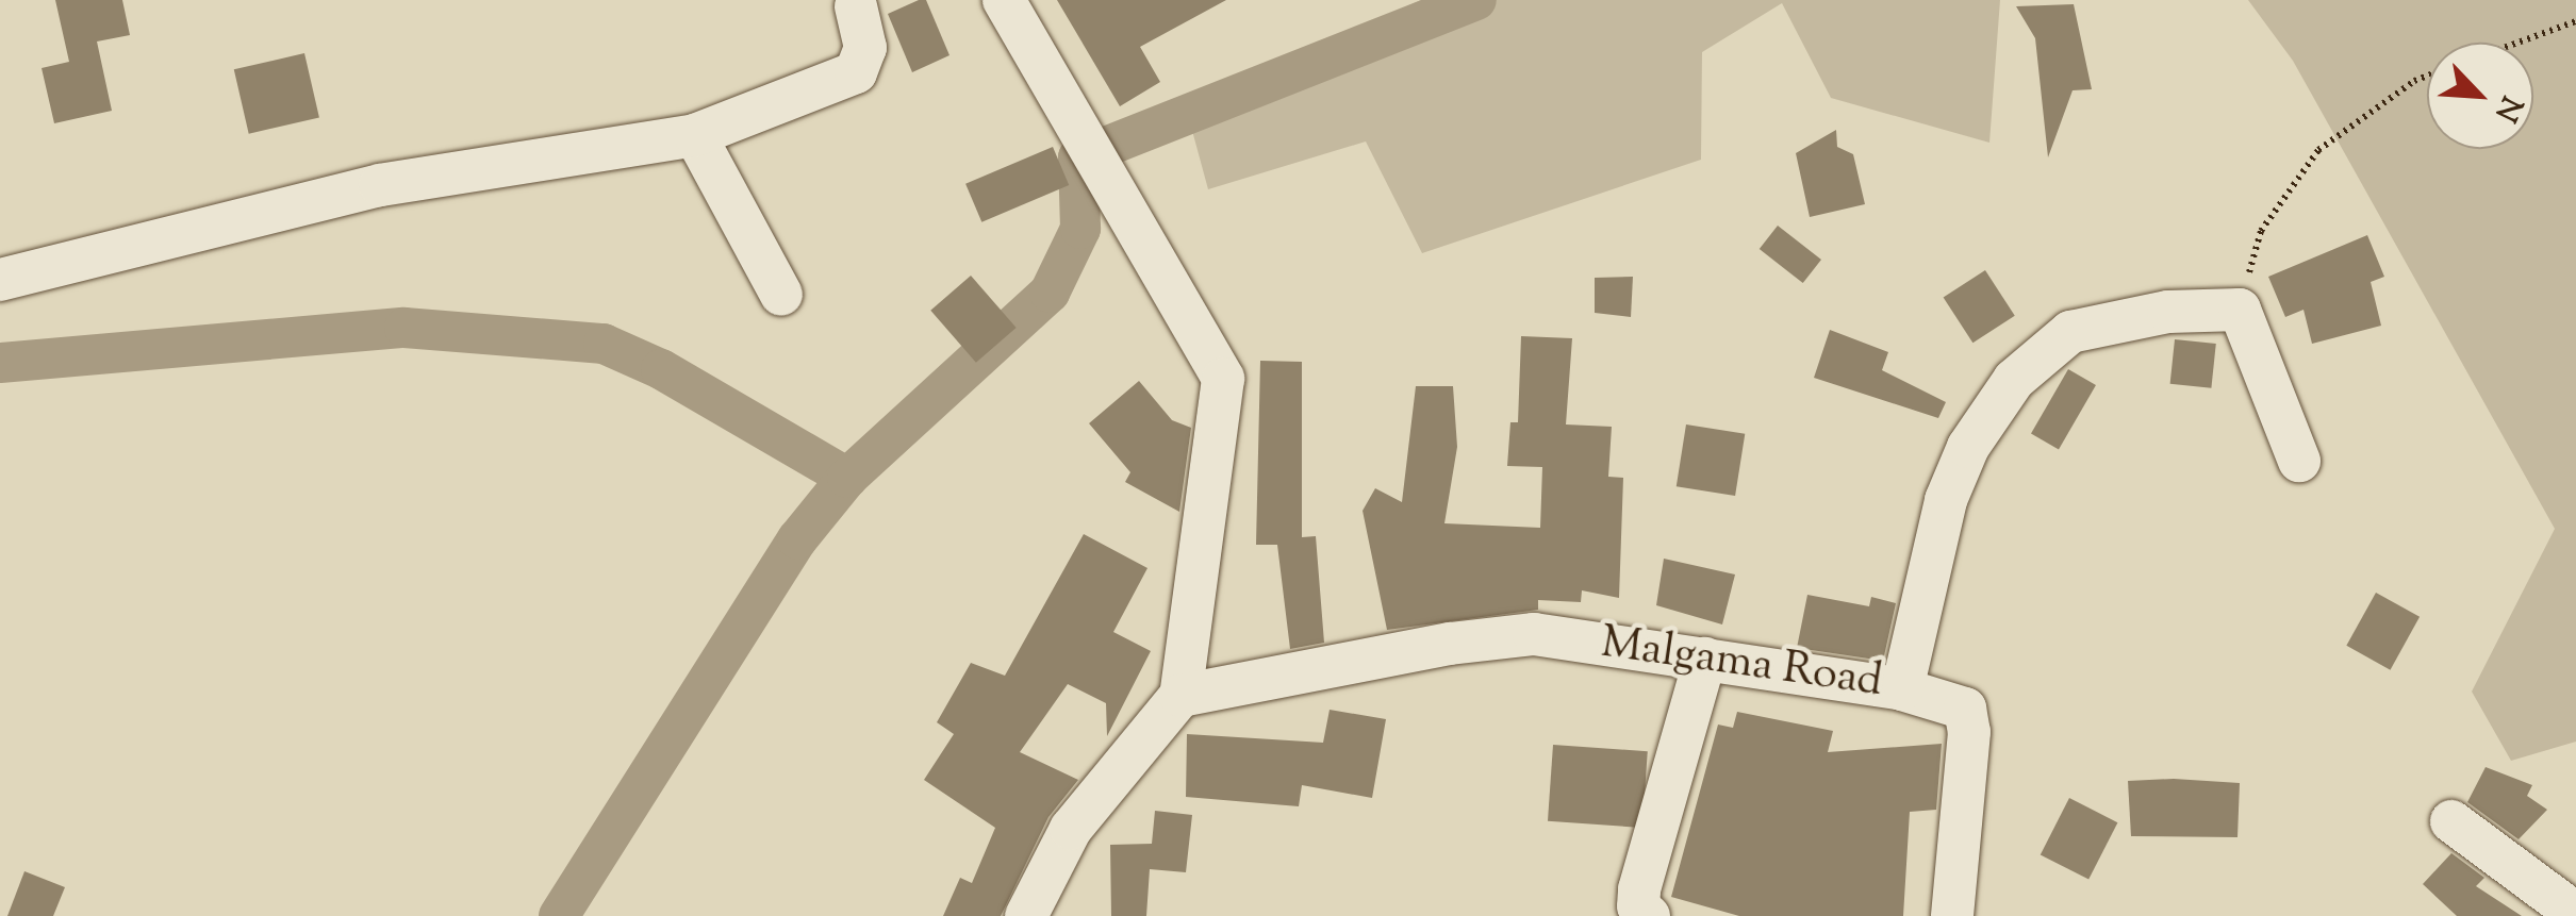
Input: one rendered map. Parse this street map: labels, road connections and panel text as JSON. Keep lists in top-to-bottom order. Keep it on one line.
{"streets":{"street":["Malgama Road"]},"north":"bottom right"}
